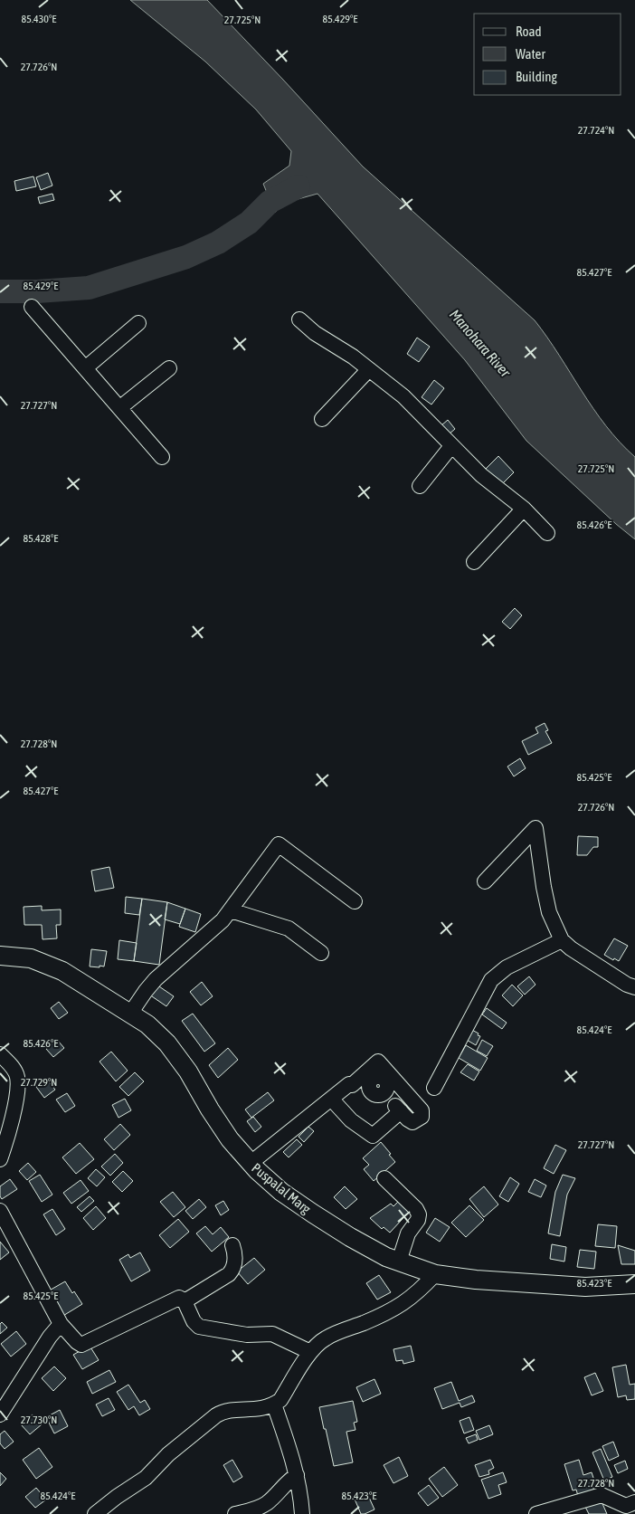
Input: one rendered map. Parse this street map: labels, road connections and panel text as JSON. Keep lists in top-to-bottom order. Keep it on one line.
{"streets":{"main road":["Puspalal Marg"]},"water":["Manohara River"],"legend":["Road","Water","Building"],"coordinates":["85.430°E","85.429°E","27.725°N","27.726°N","27.724°N","85.427°E","27.727°N","85.426°E","85.428°E","27.728°N","85.425°E","85.424°E","27.729°N","85.423°E","27.730°N"]}
